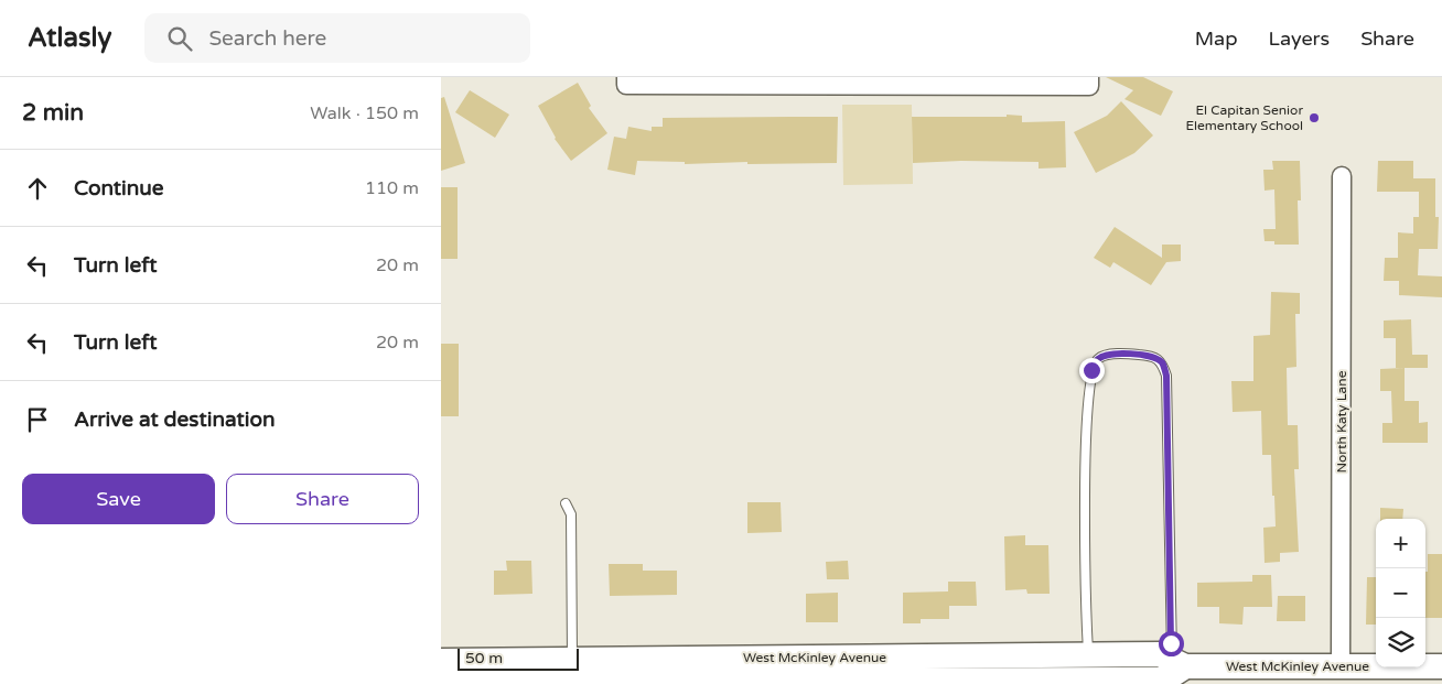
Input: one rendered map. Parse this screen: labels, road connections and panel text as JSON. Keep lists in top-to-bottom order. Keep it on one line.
{"streets":{"main road":["West McKinley Avenue"],"street":["North Katy Lane"]},"crossings":[["North Katy Lane","West McKinley Avenue"]],"places":["El Capitan Senior Elementary School"],"scale_bar":"50 m","page":{"header":"Atlasly","search":"Search here","nav":["Map","Layers","Share"],"heading":["2 min","Walk · 150 m"],"list":[["Continue","110 m"],["Turn left","20 m"],["Turn left","20 m"],"Arrive at destination"],"buttons":["Save","Share"],"map_buttons":["+","−"],"scale":"50 m"}}
